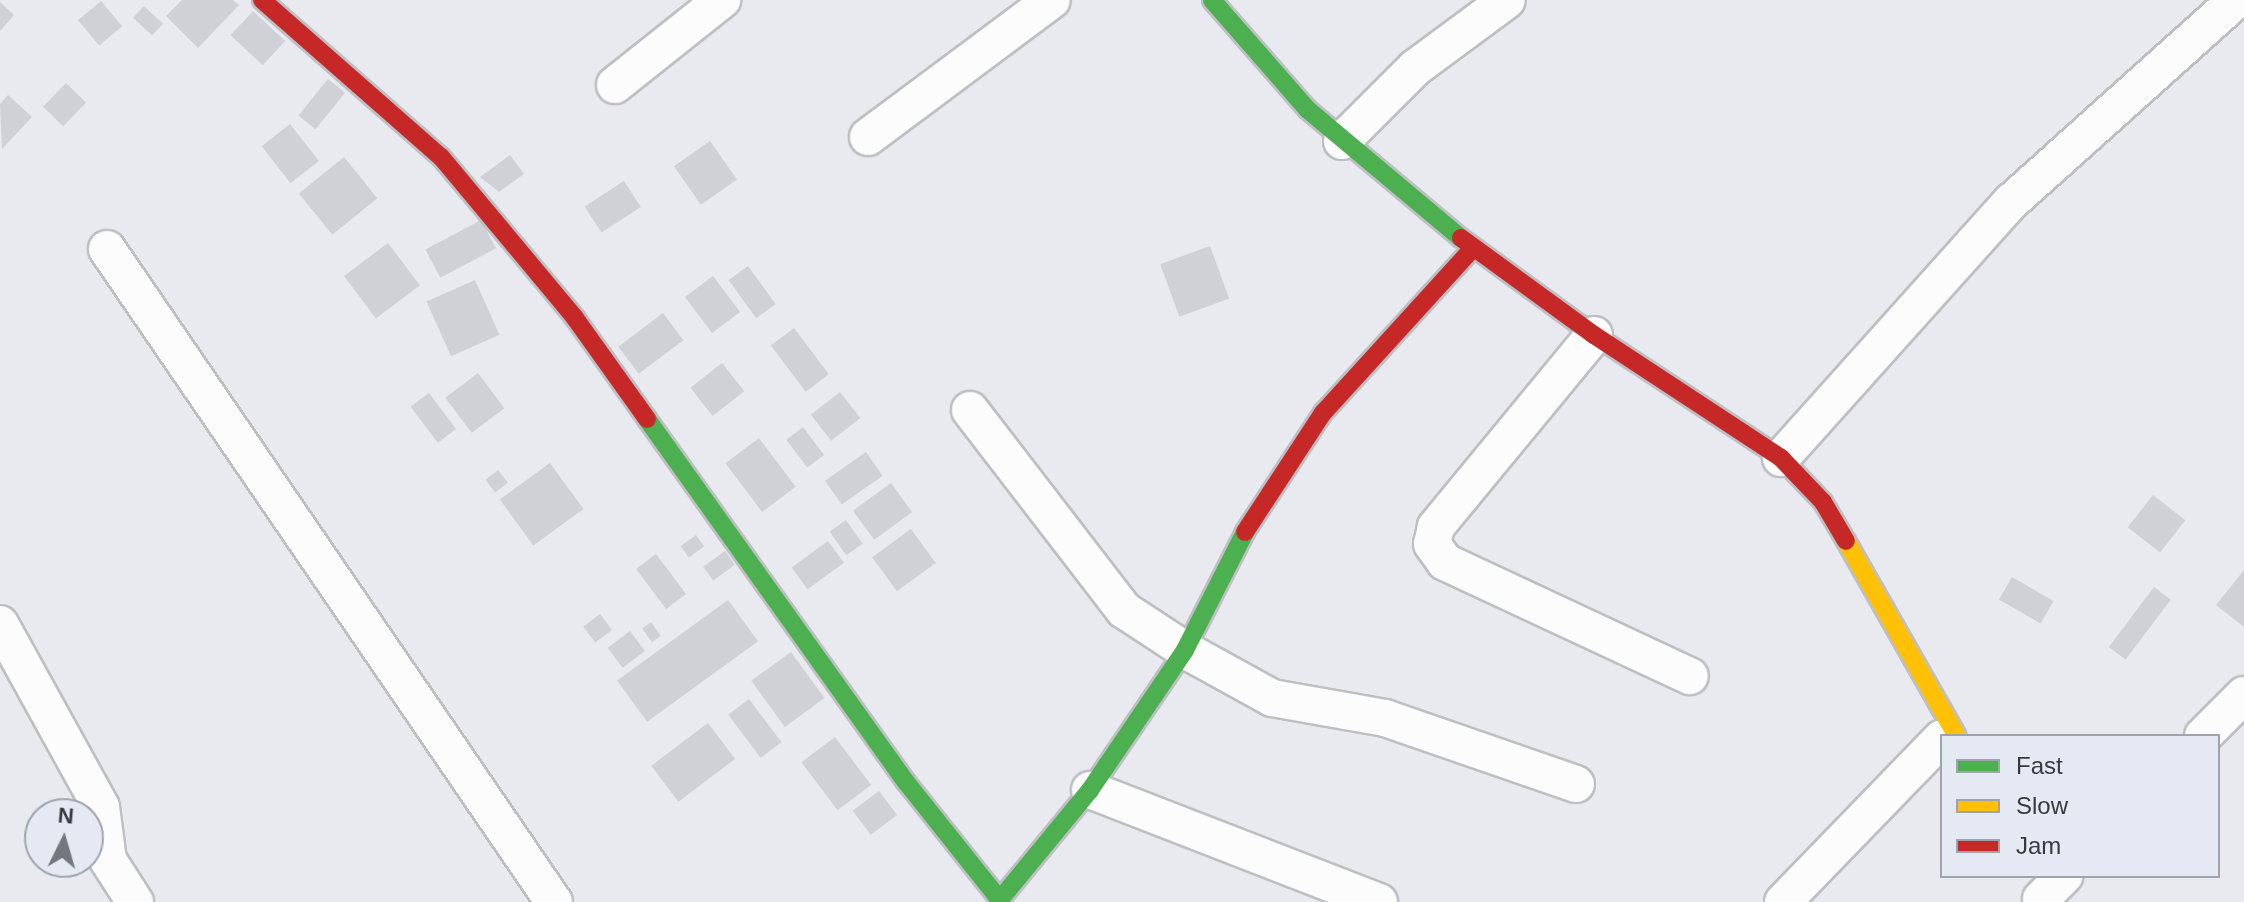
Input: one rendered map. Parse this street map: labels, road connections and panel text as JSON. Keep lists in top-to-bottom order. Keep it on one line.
{"legend":["Fast","Slow","Jam"],"north":"top"}
